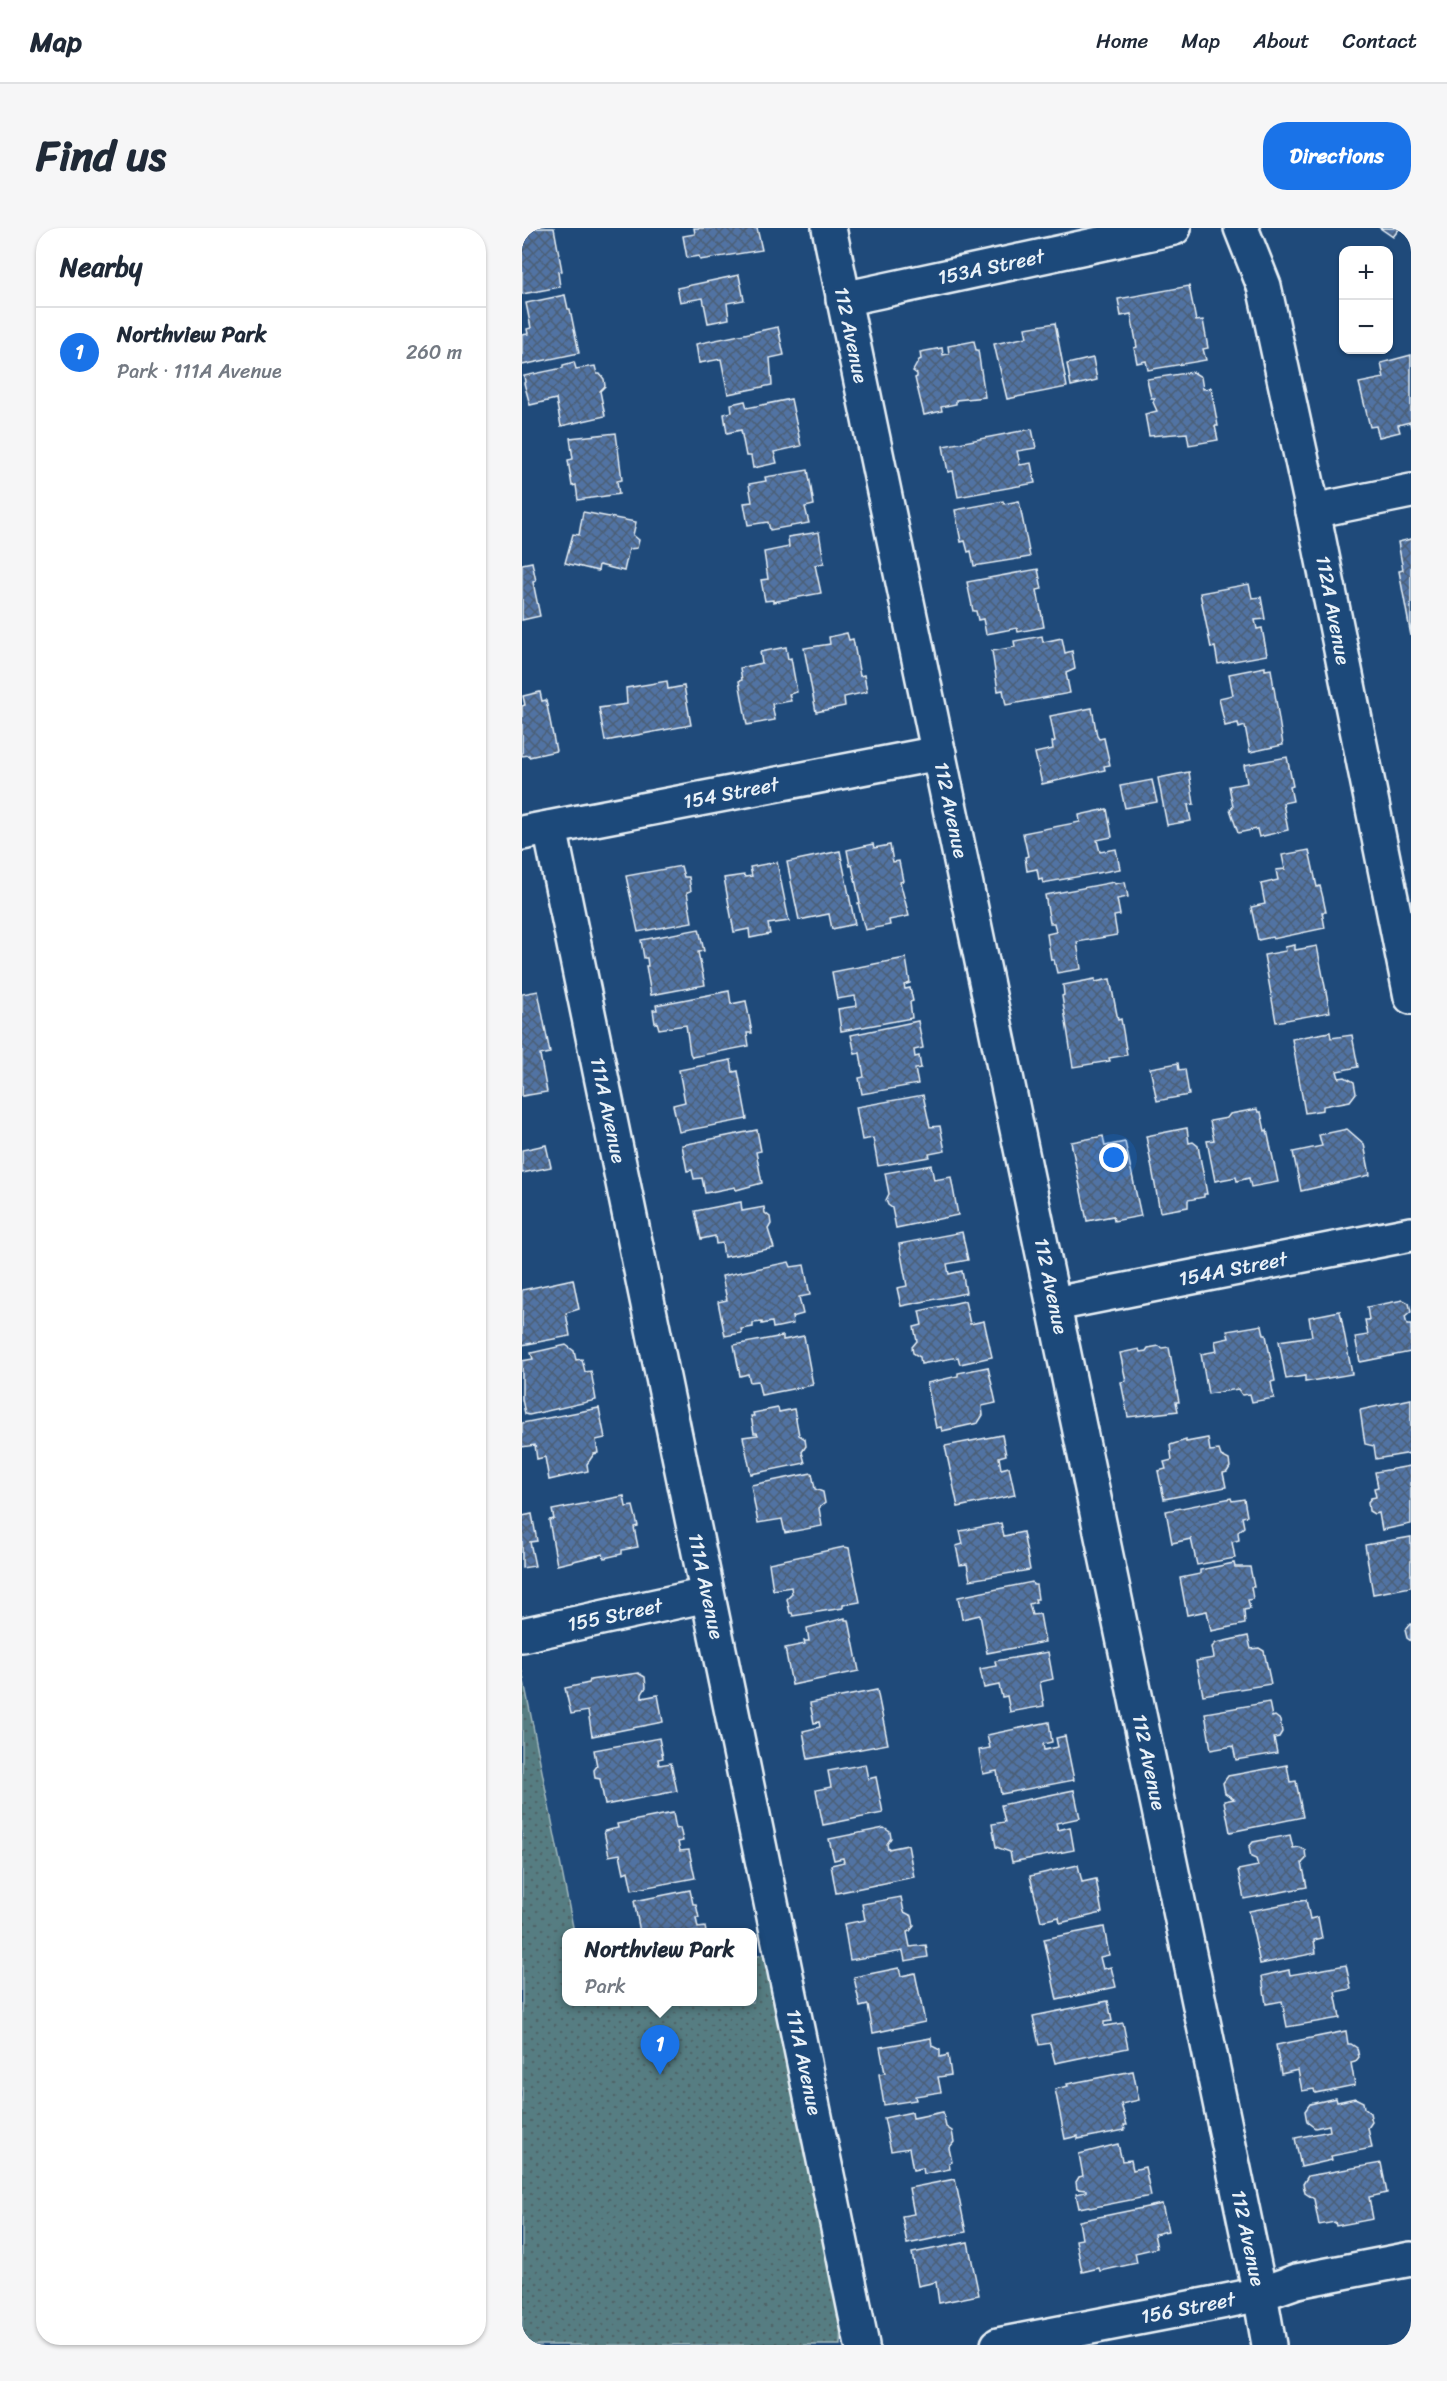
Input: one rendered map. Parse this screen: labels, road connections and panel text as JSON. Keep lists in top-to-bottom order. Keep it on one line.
{"streets":{"street":["153A Street","112 Avenue","112A Avenue","154 Street","111A Avenue","154A Street","155 Street","156 Street"]},"crossings":[["153A Street","112 Avenue"],["112 Avenue","154 Street"],["112 Avenue","154A Street"],["112 Avenue","156 Street"],["154 Street","111A Avenue"],["111A Avenue","155 Street"]],"page":{"header":"Map","nav":["Home","Map","About","Contact"],"title":"Find us","buttons":"Directions","heading":"Nearby","map_buttons":["+","−"],"list":[{"mark":"1","name":"Northview Park","note":"Park · 111A Avenue","value":"260 m"}],"popup":["Northview Park","Park"],"pins":"1"}}
